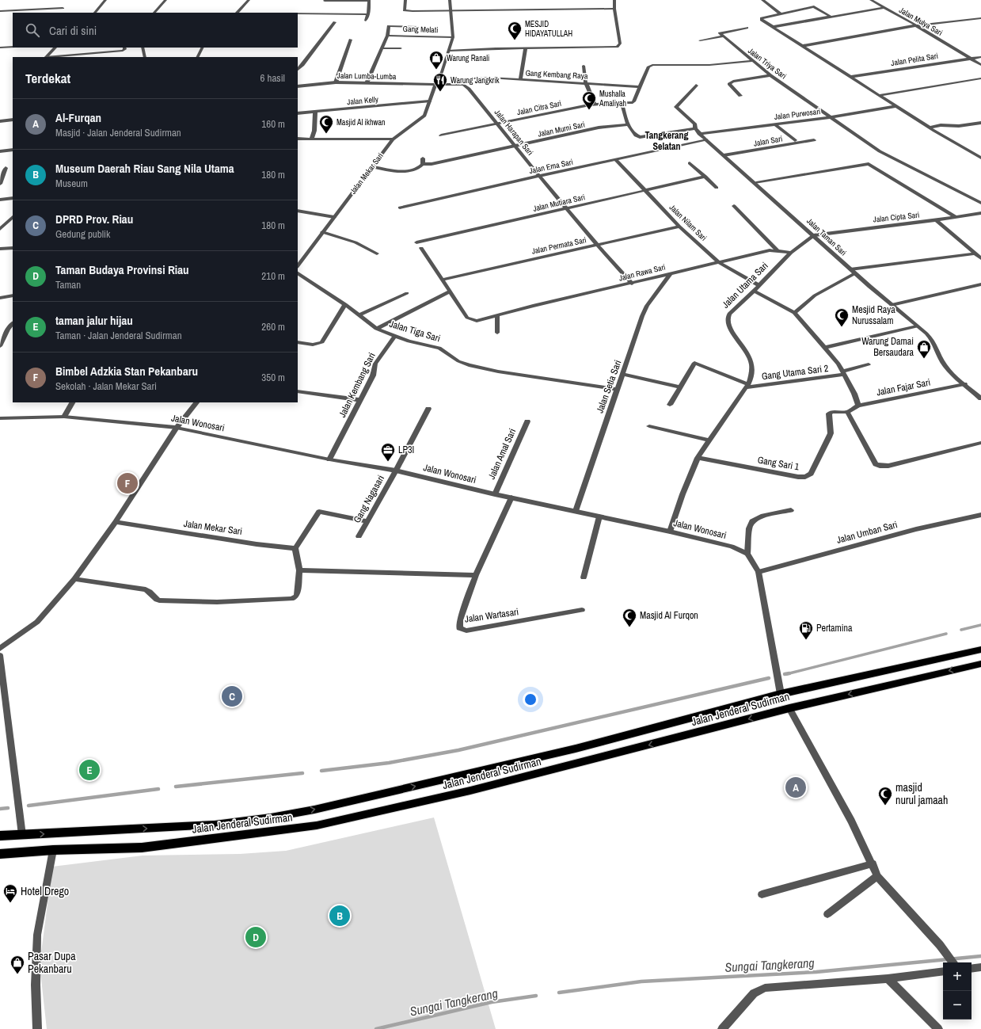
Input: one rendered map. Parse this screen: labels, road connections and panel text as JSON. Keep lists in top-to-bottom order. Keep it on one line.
{"streets":{"main road":["Jalan Jenderal Sudirman"],"street":["Jalan Mulya Sari","Gang Melati","Jalan Pelita Sari","Jalan Triya Sari","Gang Kembang Raya","Jalan Lumba-Lumba","Jalan Kelly","Jalan Citra Sari","Jalan Purwosari","Jalan Murni Sari","Jalan Harapan Sari","Jalan Sari","Jalan Ema Sari","Jalan Mekar Sari","Jalan Mutiara Sari","Jalan Cipta Sari","Jalan Nilam Sari","Jalan Taman Sari","Jalan Permata Sari","Jalan Rawa Sari","Jalan Utama Sari","Jalan Tiga Sari","Gang Utama Sari 2","Jalan Kembang Sari","Jalan Setia Sari","Jalan Fajar Sari","Jalan Wonosari","Jalan Amal Sari","Gang Sari 1","Gang Nagasari","Jalan Umban Sari","Jalan Wartasari"]},"crossings":[["Jalan Mulya Sari","Jalan Pelita Sari"],["Gang Melati","Jalan Mekar Sari"],["Jalan Triya Sari","Jalan Purwosari"],["Gang Kembang Raya","Jalan Citra Sari"],["Jalan Lumba-Lumba","Jalan Harapan Sari"],["Jalan Lumba-Lumba","Jalan Mekar Sari"],["Jalan Kelly","Jalan Mekar Sari"],["Jalan Citra Sari","Jalan Harapan Sari"],["Jalan Purwosari","Jalan Sari"],["Jalan Purwosari","Jalan Taman Sari"],["Jalan Murni Sari","Jalan Harapan Sari"],["Jalan Murni Sari","Jalan Mekar Sari"],["Jalan Harapan Sari","Jalan Ema Sari"],["Jalan Harapan Sari","Jalan Mekar Sari"],["Jalan Harapan Sari","Jalan Mutiara Sari"],["Jalan Harapan Sari","Jalan Permata Sari"],["Jalan Harapan Sari","Jalan Rawa Sari"],["Jalan Sari","Jalan Taman Sari"],["Jalan Ema Sari","Jalan Nilam Sari"],["Jalan Ema Sari","Jalan Taman Sari"],["Jalan Mutiara Sari","Jalan Nilam Sari"],["Jalan Cipta Sari","Jalan Taman Sari"],["Jalan Cipta Sari","Jalan Utama Sari"],["Jalan Nilam Sari","Jalan Permata Sari"],["Jalan Nilam Sari","Jalan Rawa Sari"],["Jalan Nilam Sari","Jalan Utama Sari"],["Jalan Taman Sari","Jalan Utama Sari"],["Jalan Taman Sari","Jalan Fajar Sari"],["Jalan Rawa Sari","Jalan Utama Sari"],["Jalan Rawa Sari","Jalan Setia Sari"],["Jalan Utama Sari","Gang Utama Sari 2"],["Jalan Utama Sari","Jalan Wonosari"],["Jalan Utama Sari","Gang Sari 1"],["Jalan Tiga Sari","Jalan Kembang Sari"],["Jalan Tiga Sari","Jalan Setia Sari"],["Jalan Kembang Sari","Jalan Wonosari"],["Jalan Setia Sari","Jalan Wonosari"],["Jalan Fajar Sari","Gang Sari 1"],["Jalan Wonosari","Jalan Amal Sari"],["Jalan Wonosari","Gang Nagasari"],["Jalan Wonosari","Jalan Wartasari"]],"districts":["Tangkerang Selatan"],"water":["Sungai Tangkerang"],"places":{"mosque":["MESJID HIDAYATULLAH","Mushalla Amaliyah","Masjid Al ikhwan","Mesjid Raya Nurussalam","Masjid Al Furqon","masjid nurul jamaah"],"shop":["Warung Ranali","Warung Damai Bersaudara","Pasar Dupa Pekanbaru"],"restaurant":["Warung Jangkrik"],"office":["LP3I"],"fuel station":["Pertamina"],"hotel":["Hotel Drego"]},"page":{"search":"Cari di sini","heading":["Terdekat","6 hasil"],"list":[{"mark":"A","name":"Al-Furqan","note":"Masjid · Jalan Jenderal Sudirman","value":"160 m"},{"mark":"B","name":"Museum Daerah Riau Sang Nila Utama","note":"Museum","value":"180 m"},{"mark":"C","name":"DPRD Prov. Riau","note":"Gedung publik","value":"180 m"},{"mark":"D","name":"Taman Budaya Provinsi Riau","note":"Taman","value":"210 m"},{"mark":"E","name":"taman jalur hijau","note":"Taman · Jalan Jenderal Sudirman","value":"260 m"},{"mark":"F","name":"Bimbel Adzkia Stan Pekanbaru","note":"Sekolah · Jalan Mekar Sari","value":"350 m"}],"pins":["F","C","E","A","B","D"],"map_buttons":["+","−"]}}
